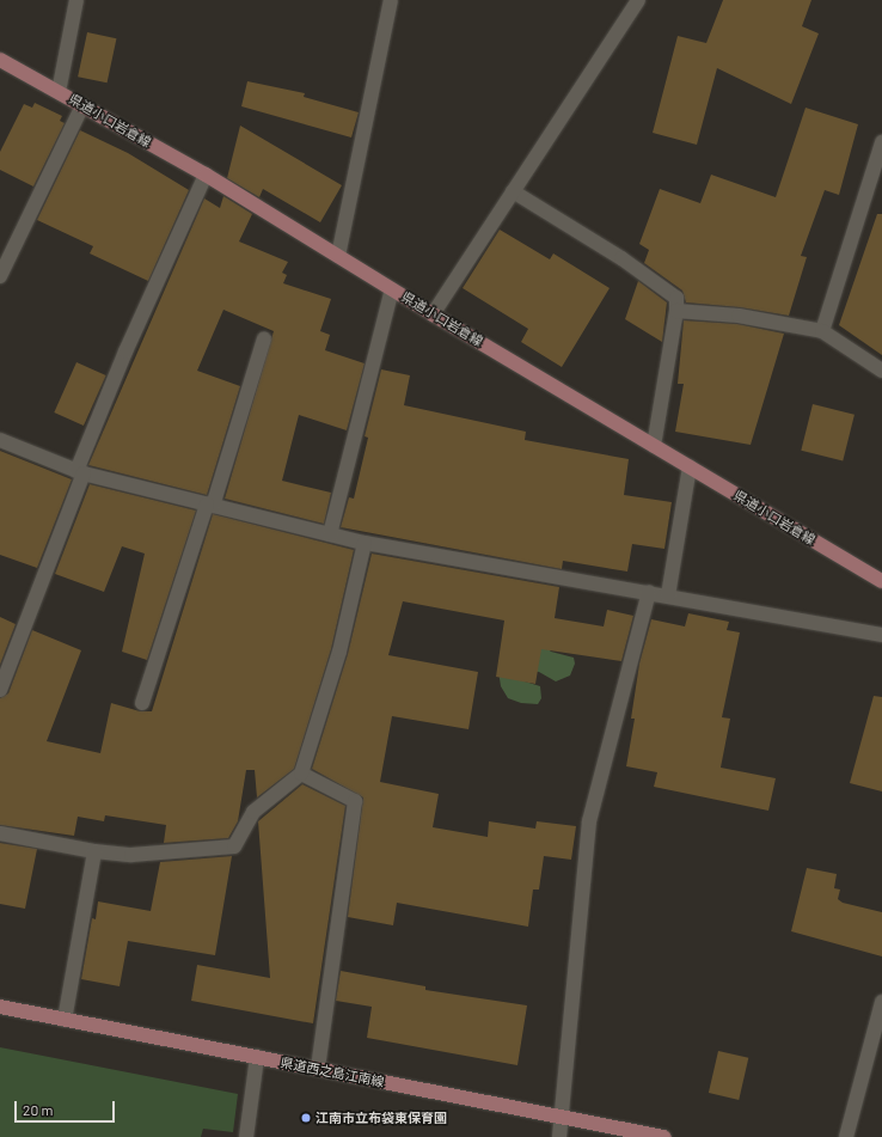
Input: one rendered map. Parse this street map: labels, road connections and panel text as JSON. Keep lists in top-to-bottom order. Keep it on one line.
{"streets":{"main road":["県道小口岩倉線","県道西之島江南線"]},"places":["江南市立布袋東保育園"],"scale_bar":"20 m"}
